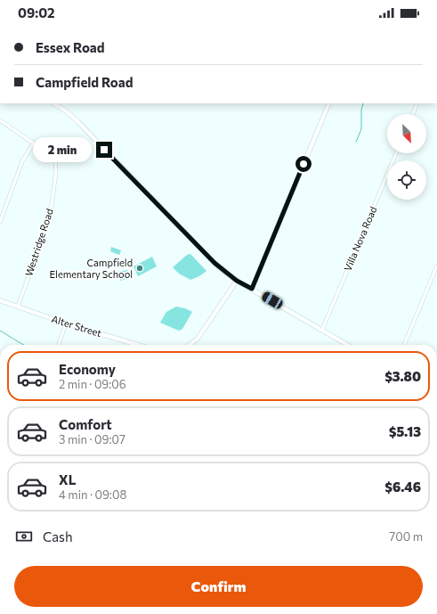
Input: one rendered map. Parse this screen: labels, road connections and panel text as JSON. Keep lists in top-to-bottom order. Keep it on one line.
{"streets":{"street":["Villa Nova Road","Westridge Road","Alter Street"]},"crossings":[["Westridge Road","Alter Street"]],"places":["Campfield Elementary School"],"north":"bottom right","page":{"status":"09:02","banner":["Essex Road","Campfield Road"],"bubble":"2 min","list":[{"name":"Economy","note":"2 min · 09:06","value":"$3.80"},{"name":"Comfort","note":"3 min · 09:07","value":"$5.13"},{"name":"XL","note":"4 min · 09:08","value":"$6.46"}],"pay":["Cash","700 m"],"buttons":"Confirm"}}
